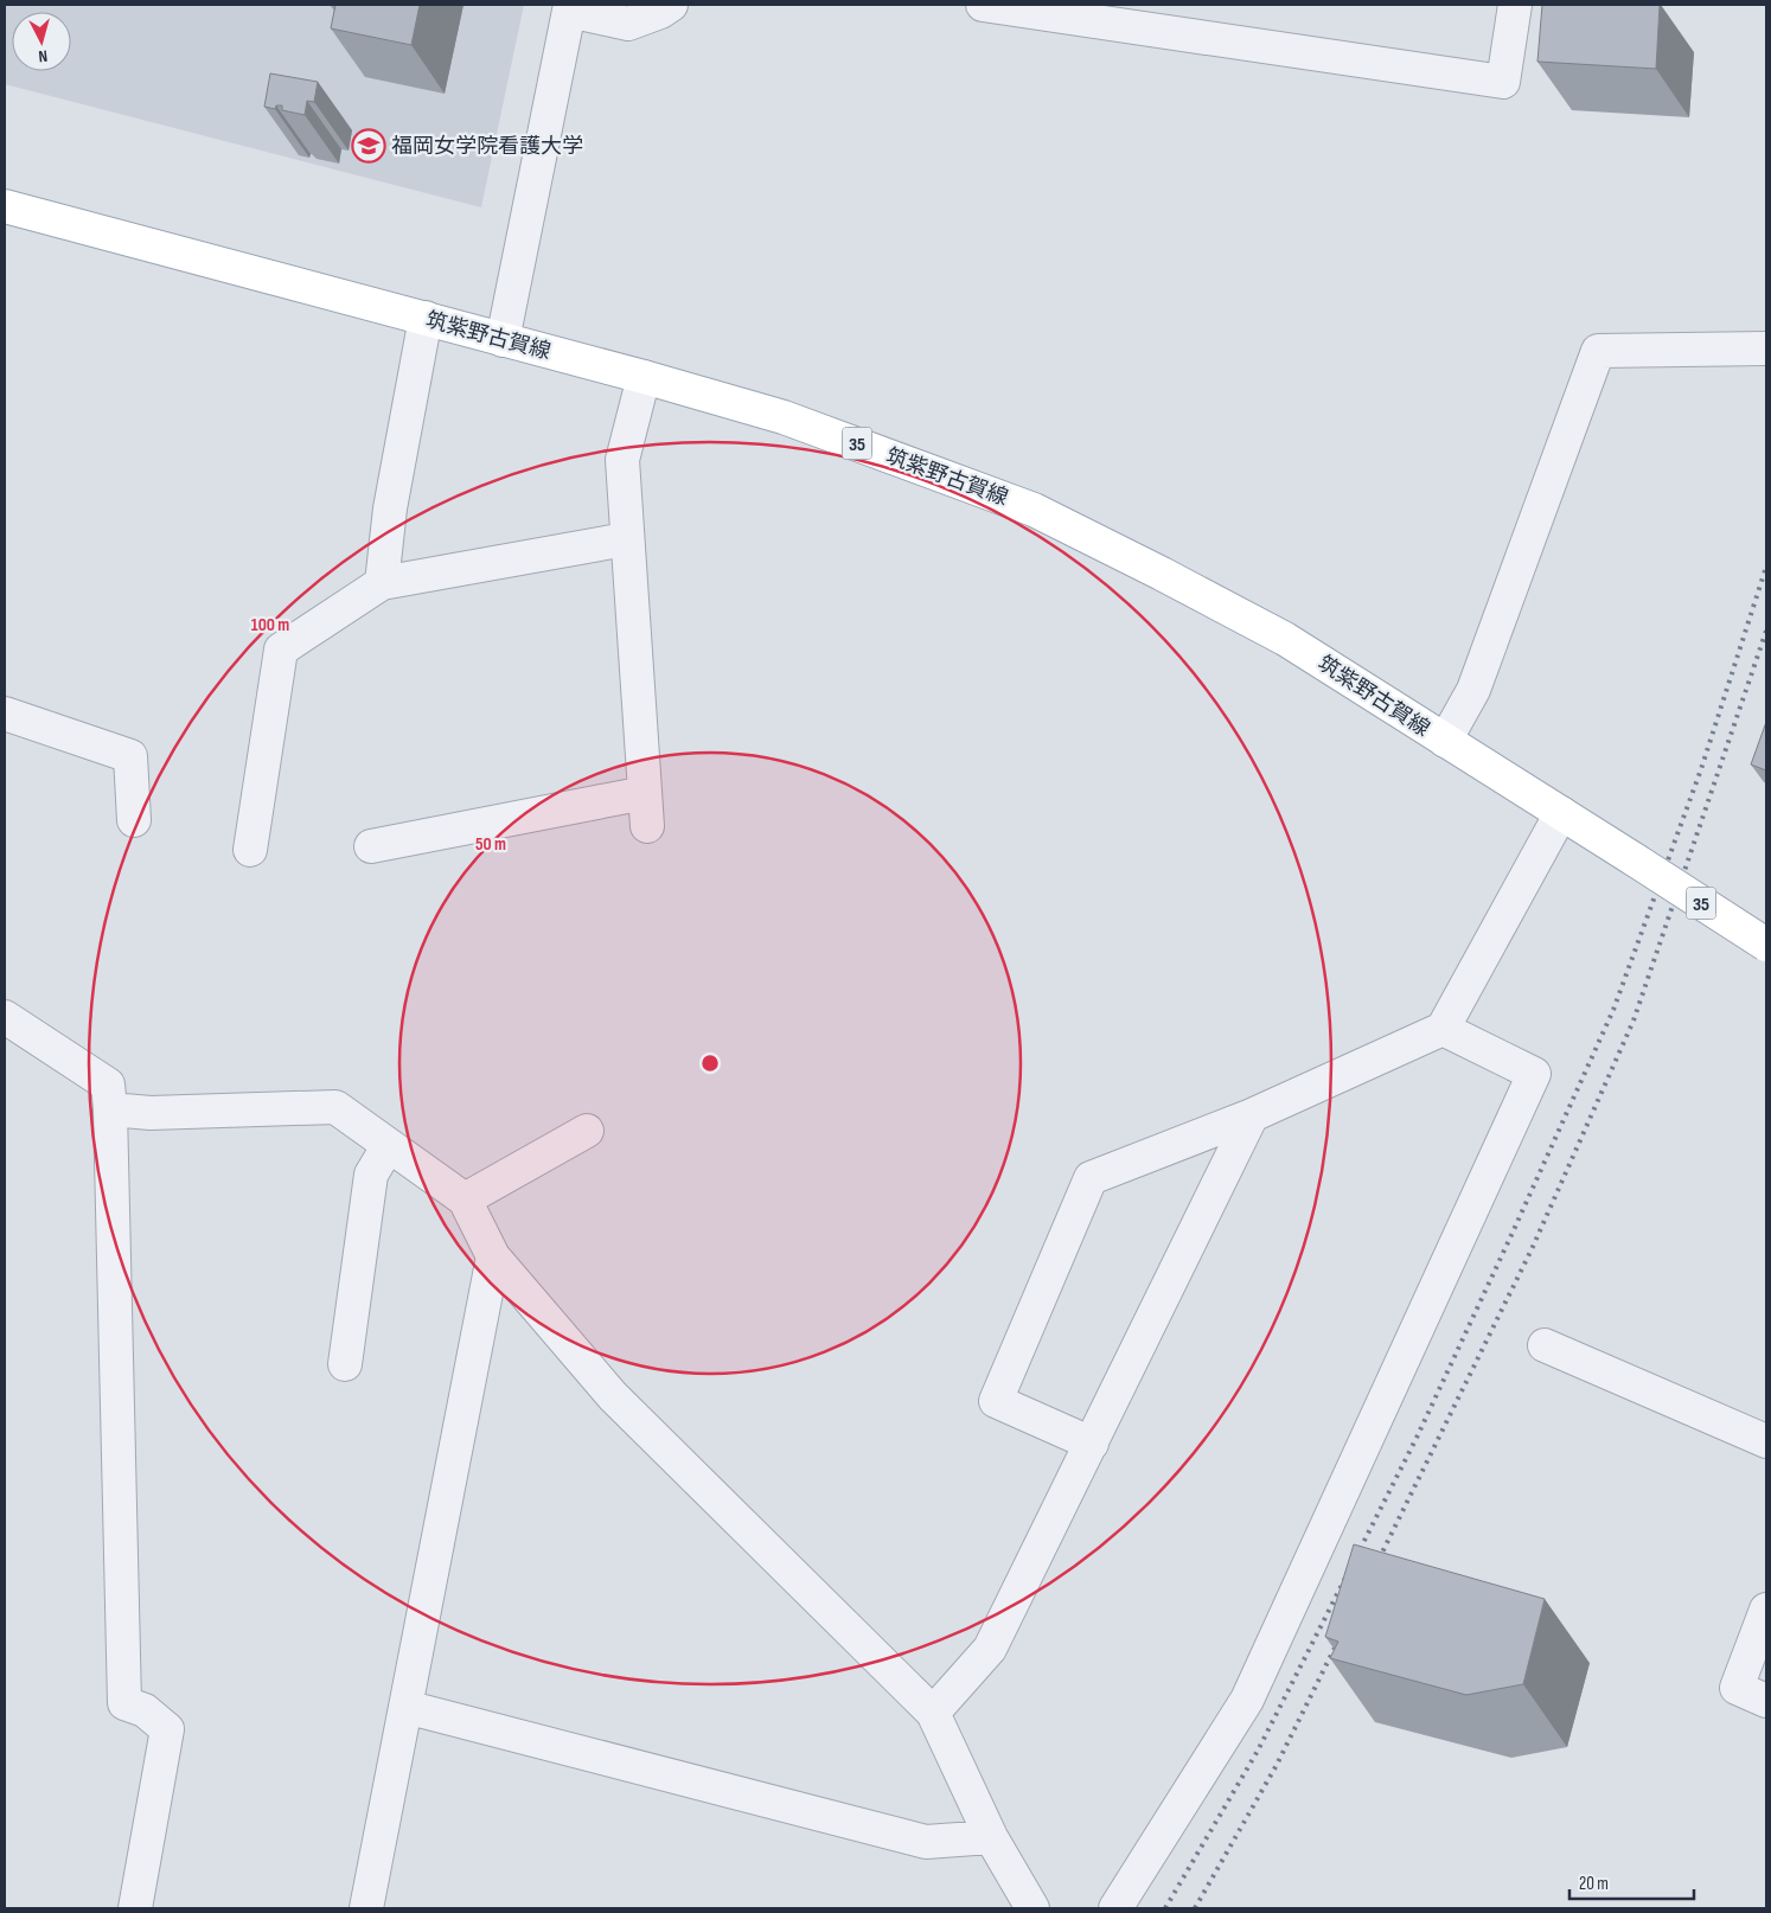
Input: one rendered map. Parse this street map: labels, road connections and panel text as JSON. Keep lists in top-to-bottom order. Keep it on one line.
{"streets":{"main road":["筑紫野古賀線","35"]},"places":{"school or university":["福岡女学院看護大学"]},"scale_bar":"20 m","north":"bottom","rings":["100 m","50 m"]}
